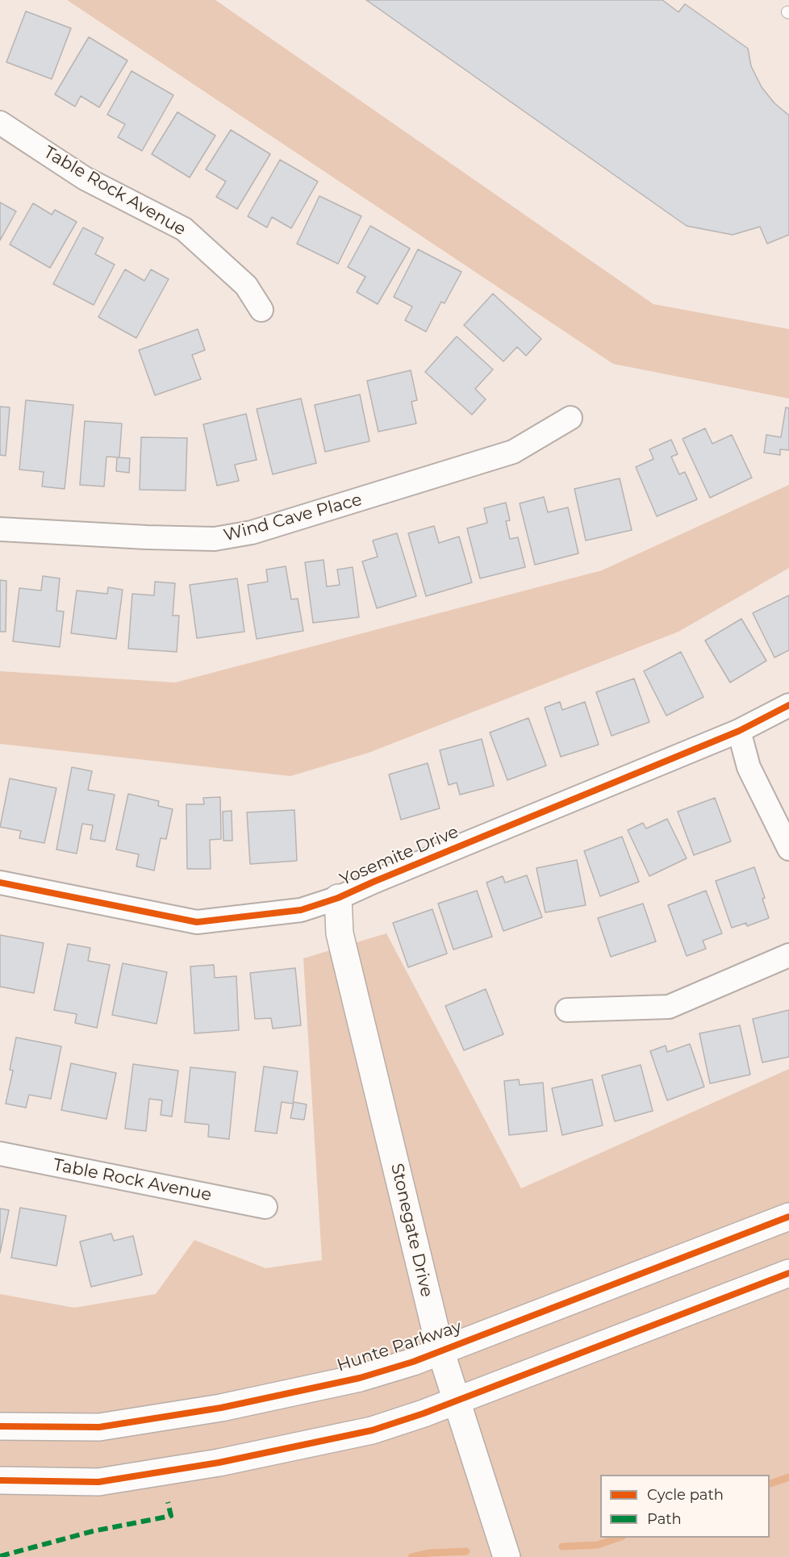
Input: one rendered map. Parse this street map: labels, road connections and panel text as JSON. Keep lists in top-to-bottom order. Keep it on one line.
{"streets":{"main road":["Stonegate Drive","Hunte Parkway"],"street":["Table Rock Avenue","Wind Cave Place","Yosemite Drive"]},"crossings":[["Yosemite Drive","Stonegate Drive"],["Stonegate Drive","Hunte Parkway"]],"legend":["Cycle path","Path"]}
